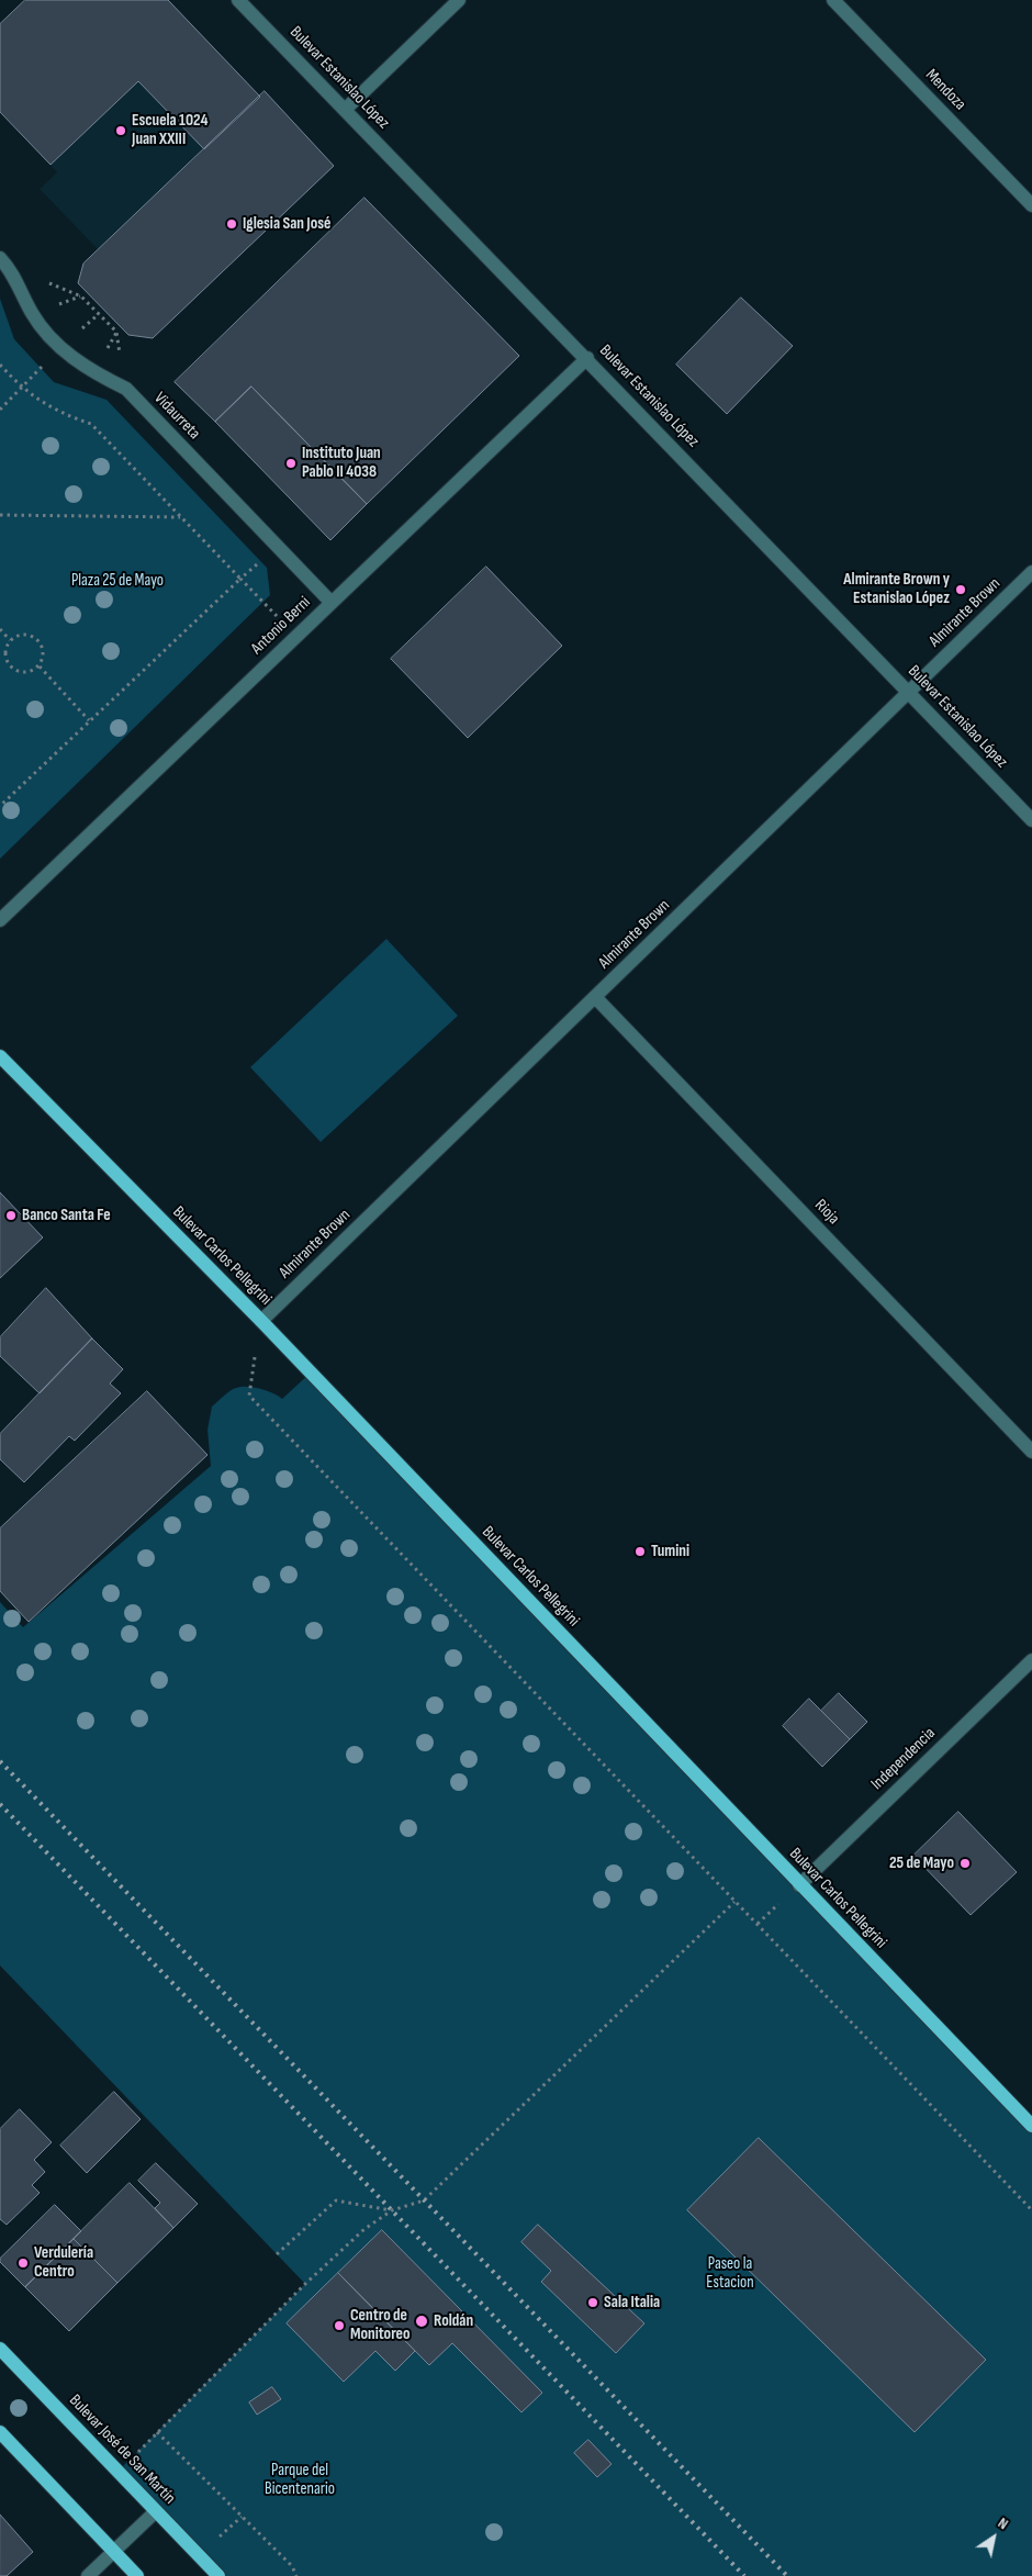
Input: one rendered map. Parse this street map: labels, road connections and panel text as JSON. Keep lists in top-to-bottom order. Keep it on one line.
{"streets":{"main road":["Bulevar Carlos Pellegrini","Bulevar José de San Martín"],"street":["Bulevar Estanislao López","Mendoza","Vidaurreta","Almirante Brown","Antonio Berni","Rioja","Independencia"]},"crossings":[["Bulevar Estanislao López","Almirante Brown"],["Bulevar Estanislao López","Antonio Berni"],["Vidaurreta","Antonio Berni"],["Almirante Brown","Rioja"],["Almirante Brown","Bulevar Carlos Pellegrini"],["Bulevar Carlos Pellegrini","Independencia"]],"parks":["Plaza 25 de Mayo","Paseo la Estacion","Parque del Bicentenario"],"places":["Escuela 1024 Juan XXIII","Iglesia San José","Instituto Juan Pablo II 4038","Almirante Brown y Estanislao López","Banco Santa Fe","Tumini","25 de Mayo","Verdulería Centro","Sala Italia","Roldán","Centro de Monitoreo"],"north":"top right"}
